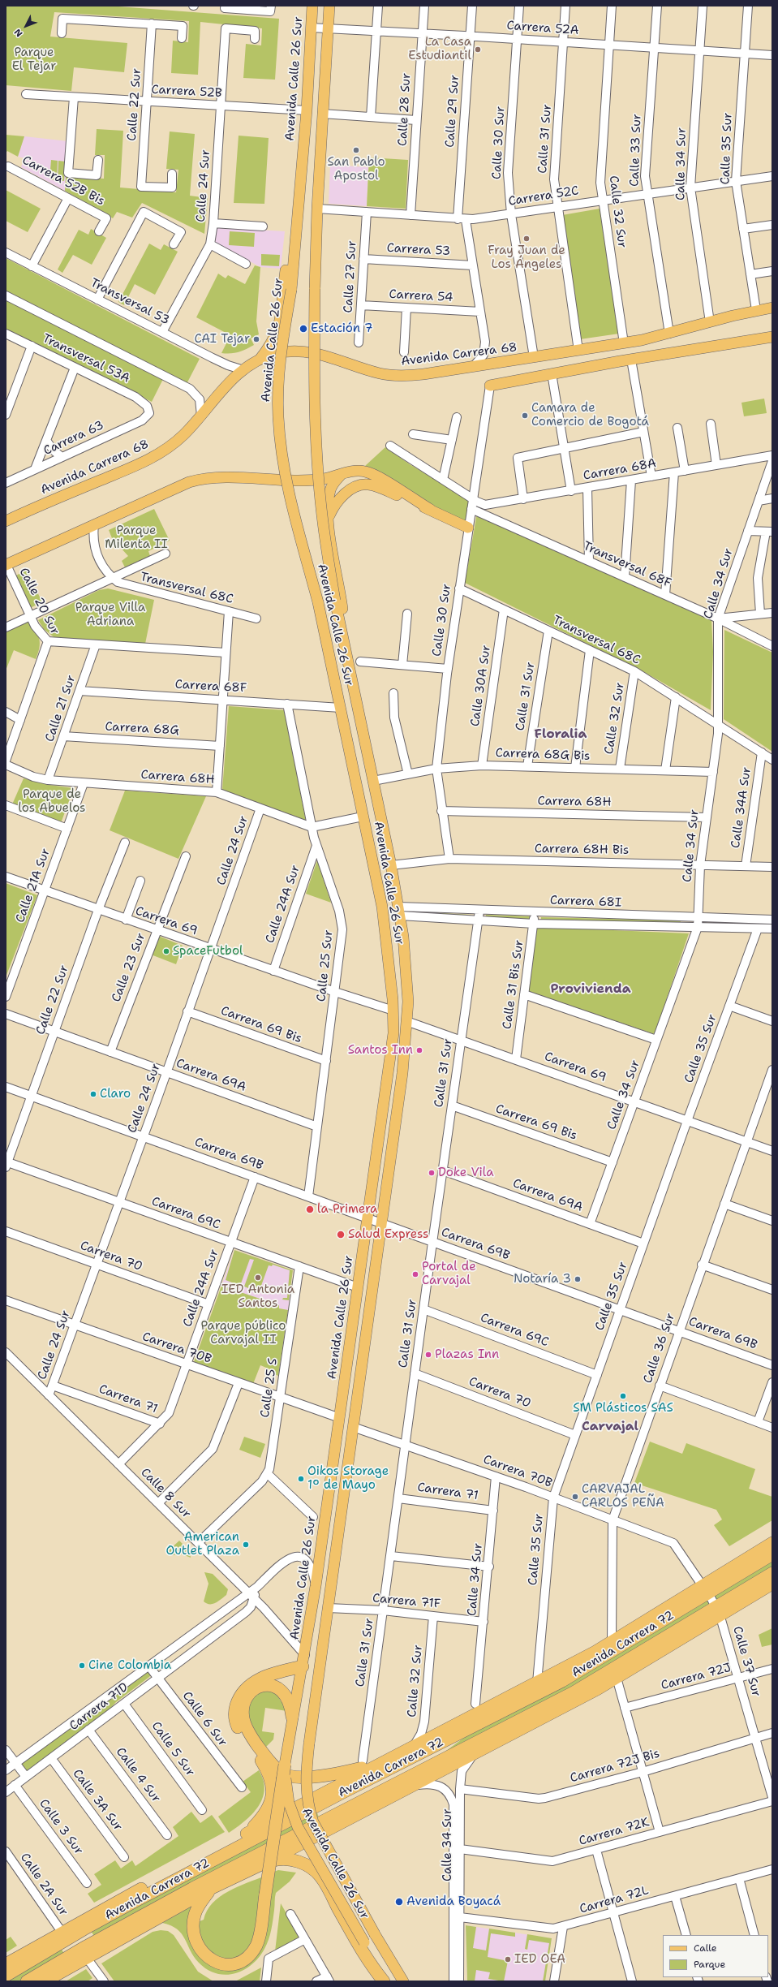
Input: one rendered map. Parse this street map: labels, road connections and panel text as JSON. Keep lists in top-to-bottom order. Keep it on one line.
{"streets":{"highway":["Avenida Carrera 72"],"main road":["Avenida Calle 26 Sur","Avenida Carrera 68"],"street":["Carrera 52A","Carrera 52B","Calle 22 Sur","Calle 28 Sur","Calle 29 Sur","Calle 31 Sur","Calle 30 Sur","Calle 35 Sur","Calle 33 Sur","Calle 34 Sur","Carrera 52B Bis","Calle 24 Sur","Carrera 52C","Calle 32 Sur","Carrera 53","Calle 27 Sur","Carrera 54","Transversal 53","Transversal 53A","Carrera 63","Carrera 68A","Transversal 68F","Transversal 68C","Calle 20 Sur","Calle 30A Sur","Carrera 68F","Calle 21 Sur","Carrera 68G","Carrera 68G Bis","Carrera 68H","Calle 34A Sur","Carrera 68H Bis","Calle 21A Sur","Carrera 68I","Calle 24A Sur","Carrera 69","Calle 25 Sur","Calle 23 Sur","Calle 31 Bis Sur","Carrera 69 Bis","Carrera 69A","Carrera 69B","Carrera 69C","Carrera 70","Carrera 70B","Calle 36 Sur","Calle 25 S","Carrera 71","Calle 8 Sur","Carrera 71F","Calle 37 Sur","Carrera 72J","Carrera 71D","Calle 6 Sur","Calle 5 Sur","Carrera 72J Bis","Calle 4 Sur","Calle 3A Sur","Calle 3 Sur","Carrera 72K","Calle 2A Sur","Carrera 72L"]},"crossings":[["Carrera 52A","Avenida Calle 26 Sur"],["Carrera 52A","Calle 28 Sur"],["Carrera 52A","Calle 29 Sur"],["Carrera 52A","Calle 31 Sur"],["Carrera 52A","Calle 30 Sur"],["Carrera 52A","Calle 35 Sur"],["Carrera 52A","Calle 33 Sur"],["Carrera 52A","Calle 34 Sur"],["Carrera 52A","Calle 32 Sur"],["Avenida Calle 26 Sur","Carrera 52B"],["Avenida Calle 26 Sur","Carrera 52C"],["Avenida Calle 26 Sur","Carrera 68F"],["Avenida Calle 26 Sur","Carrera 68G Bis"],["Avenida Calle 26 Sur","Carrera 68H Bis"],["Avenida Calle 26 Sur","Carrera 68I"],["Avenida Calle 26 Sur","Carrera 69"],["Avenida Calle 26 Sur","Carrera 69B"],["Avenida Calle 26 Sur","Carrera 69C"],["Avenida Calle 26 Sur","Carrera 70B"],["Avenida Calle 26 Sur","Calle 8 Sur"],["Avenida Calle 26 Sur","Carrera 71F"],["Avenida Calle 26 Sur","Carrera 71D"],["Carrera 52B","Calle 22 Sur"],["Carrera 52B","Carrera 52B Bis"],["Carrera 52B","Calle 24 Sur"],["Calle 22 Sur","Carrera 69"],["Calle 22 Sur","Carrera 69A"],["Calle 22 Sur","Carrera 69B"],["Calle 22 Sur","Carrera 69C"],["Calle 28 Sur","Carrera 52C"],["Calle 29 Sur","Carrera 52C"],["Calle 29 Sur","Carrera 53"],["Calle 29 Sur","Carrera 54"],["Calle 29 Sur","Avenida Carrera 68"],["Calle 31 Sur","Carrera 52C"],["Calle 31 Sur","Avenida Carrera 68"],["Calle 31 Sur","Transversal 68C"],["Calle 31 Sur","Carrera 68G Bis"],["Calle 31 Sur","Carrera 68I"],["Calle 31 Sur","Carrera 69"],["Calle 31 Sur","Carrera 69 Bis"],["Calle 31 Sur","Carrera 69A"],["Calle 31 Sur","Carrera 69B"],["Calle 31 Sur","Carrera 69C"],["Calle 31 Sur","Carrera 70"],["Calle 31 Sur","Carrera 70B"],["Calle 31 Sur","Carrera 71"],["Calle 31 Sur","Carrera 71F"],["Calle 30 Sur","Carrera 52C"],["Calle 30 Sur","Avenida Carrera 68"],["Calle 30 Sur","Carrera 68A"],["Calle 30 Sur","Transversal 68F"],["Calle 30 Sur","Transversal 68C"],["Calle 30 Sur","Carrera 68G Bis"],["Calle 30 Sur","Carrera 68H"],["Calle 30 Sur","Carrera 68H Bis"],["Calle 35 Sur","Carrera 52C"],["Calle 35 Sur","Avenida Carrera 68"],["Calle 35 Sur","Carrera 68I"],["Calle 35 Sur","Carrera 69"],["Calle 35 Sur","Carrera 69A"],["Calle 35 Sur","Carrera 69B"],["Calle 35 Sur","Carrera 69C"],["Calle 35 Sur","Carrera 70"],["Calle 35 Sur","Carrera 70B"],["Calle 35 Sur","Avenida Carrera 72"],["Calle 33 Sur","Carrera 52C"],["Calle 33 Sur","Avenida Carrera 68"],["Calle 34 Sur","Carrera 52C"],["Calle 34 Sur","Avenida Carrera 68"],["Calle 34 Sur","Transversal 68F"],["Calle 34 Sur","Transversal 68C"],["Calle 34 Sur","Carrera 68G Bis"],["Calle 34 Sur","Carrera 68H"],["Calle 34 Sur","Carrera 68H Bis"],["Calle 34 Sur","Carrera 68I"],["Calle 34 Sur","Carrera 69"],["Calle 34 Sur","Carrera 69 Bis"],["Calle 34 Sur","Carrera 69A"],["Calle 34 Sur","Carrera 70B"],["Calle 34 Sur","Carrera 71"],["Calle 34 Sur","Carrera 71F"],["Calle 34 Sur","Avenida Carrera 72"],["Calle 34 Sur","Carrera 72J Bis"],["Calle 34 Sur","Carrera 72K"],["Calle 34 Sur","Carrera 72L"],["Calle 24 Sur","Transversal 53"],["Calle 24 Sur","Carrera 68H"],["Calle 24 Sur","Carrera 69"],["Calle 24 Sur","Carrera 69 Bis"],["Calle 24 Sur","Carrera 69A"],["Calle 24 Sur","Carrera 69B"],["Calle 24 Sur","Carrera 69C"],["Calle 24 Sur","Carrera 70"],["Calle 24 Sur","Carrera 70B"],["Calle 24 Sur","Carrera 71"],["Calle 24 Sur","Calle 8 Sur"],["Carrera 52C","Calle 32 Sur"],["Carrera 52C","Calle 27 Sur"],["Calle 32 Sur","Avenida Carrera 68"],["Calle 32 Sur","Transversal 68C"],["Calle 32 Sur","Carrera 68G Bis"],["Calle 32 Sur","Carrera 71F"],["Calle 32 Sur","Avenida Carrera 72"],["Carrera 53","Calle 27 Sur"],["Calle 27 Sur","Carrera 54"],["Transversal 53","Avenida Carrera 68"],["Transversal 53A","Carrera 63"],["Transversal 68C","Calle 30A Sur"],["Transversal 68C","Calle 34A Sur"],["Calle 30A Sur","Carrera 68G Bis"],["Carrera 68F","Calle 21 Sur"],["Carrera 68F","Calle 25 Sur"],["Calle 21 Sur","Carrera 68G"],["Calle 21 Sur","Carrera 68H"],["Carrera 68H","Calle 21A Sur"],["Carrera 68H","Calle 25 Sur"],["Calle 34A Sur","Carrera 68H Bis"],["Calle 21A Sur","Carrera 69"],["Carrera 68I","Calle 31 Bis Sur"],["Calle 24A Sur","Carrera 69"],["Calle 24A Sur","Calle 25 Sur"],["Calle 24A Sur","Carrera 69B"],["Calle 24A Sur","Carrera 69C"],["Calle 24A Sur","Carrera 70"],["Calle 24A Sur","Carrera 70B"],["Calle 24A Sur","Carrera 71"],["Carrera 69","Calle 25 Sur"],["Carrera 69","Calle 23 Sur"],["Carrera 69","Calle 31 Bis Sur"],["Carrera 69","Calle 36 Sur"],["Calle 25 Sur","Carrera 69 Bis"],["Calle 25 Sur","Carrera 69A"],["Calle 25 Sur","Carrera 69B"],["Calle 23 Sur","Carrera 69A"],["Carrera 69B","Calle 36 Sur"],["Carrera 69C","Calle 25 S"],["Carrera 70B","Calle 36 Sur"],["Carrera 70B","Calle 25 S"],["Carrera 70B","Calle 37 Sur"],["Calle 36 Sur","Avenida Carrera 72"],["Carrera 71","Calle 8 Sur"],["Calle 8 Sur","Carrera 71D"],["Avenida Carrera 72","Calle 37 Sur"],["Avenida Carrera 72","Calle 2A Sur"],["Calle 37 Sur","Carrera 72J"],["Calle 37 Sur","Carrera 72J Bis"],["Carrera 71D","Calle 6 Sur"],["Carrera 71D","Calle 5 Sur"],["Carrera 71D","Calle 4 Sur"],["Carrera 71D","Calle 3A Sur"],["Carrera 71D","Calle 3 Sur"]],"districts":["Floralia","Provivienda","Carvajal"],"parks":["Parque El Tejar","Parque Milenta II","Parque Villa Adriana","Parque de los Abuelos","Parque público Carvajal II"],"places":["La Casa Estudiantil","San Pablo Apostol","Fray Juan de Los Ángeles","Estación 7","CAI Tejar","Camara de Comercio de Bogotá","SpaceFutbol","Santos Inn","Claro","Doke Vila","la Primera","Salud Express","Portal de Carvajal","IED Antonia Santos","Notaría 3","Plazas Inn","SM Plásticos SAS","Oikos Storage 1° de Mayo","CARVAJAL CARLOS PEÑA","American Outlet Plaza","Cine Colombia","Avenida Boyacá","IED OEA"],"legend":["Calle","Parque"],"north":"bottom left"}
